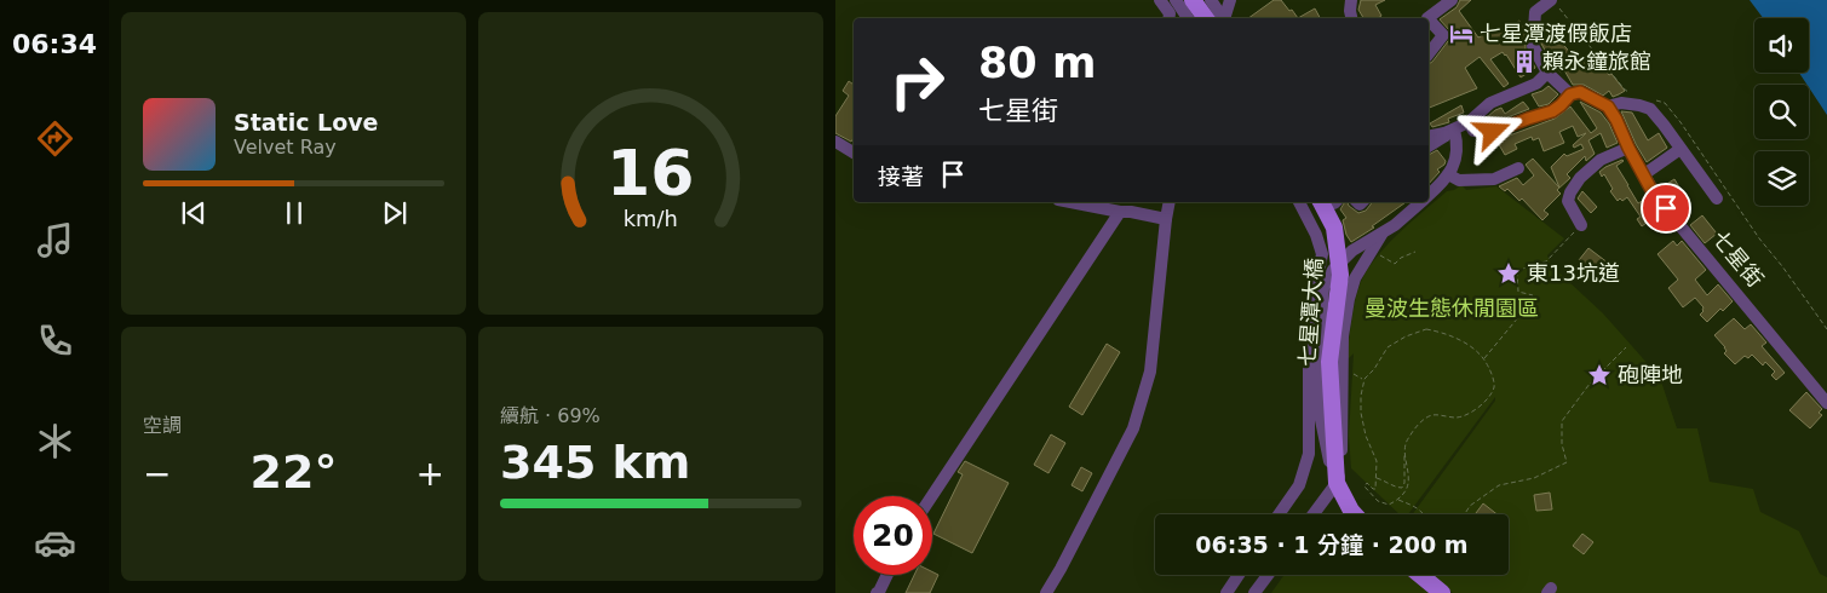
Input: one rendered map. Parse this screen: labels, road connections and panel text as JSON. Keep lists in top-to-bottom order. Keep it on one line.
{"streets":{"main road":["七星潭大橋"],"street":["七星街"]},"parks":["曼波生態休閒園區"],"places":{"hotel":["七星潭渡假飯店"],"building":["賴永鐘旅館"],"place":["東13坑道","砲陣地"]},"page":{"tabs":"06:34","turn":["80 m","七星街"],"song":["Static Love","Velvet Ray"],"then":"接著","tile":["空調",["續航 · 69%","345 km"]],"heat":["−","22°","+"],"limit":"20","trip":"06:35 · 1 分鐘 · 200 m","gauge":["16","km/h"]}}
